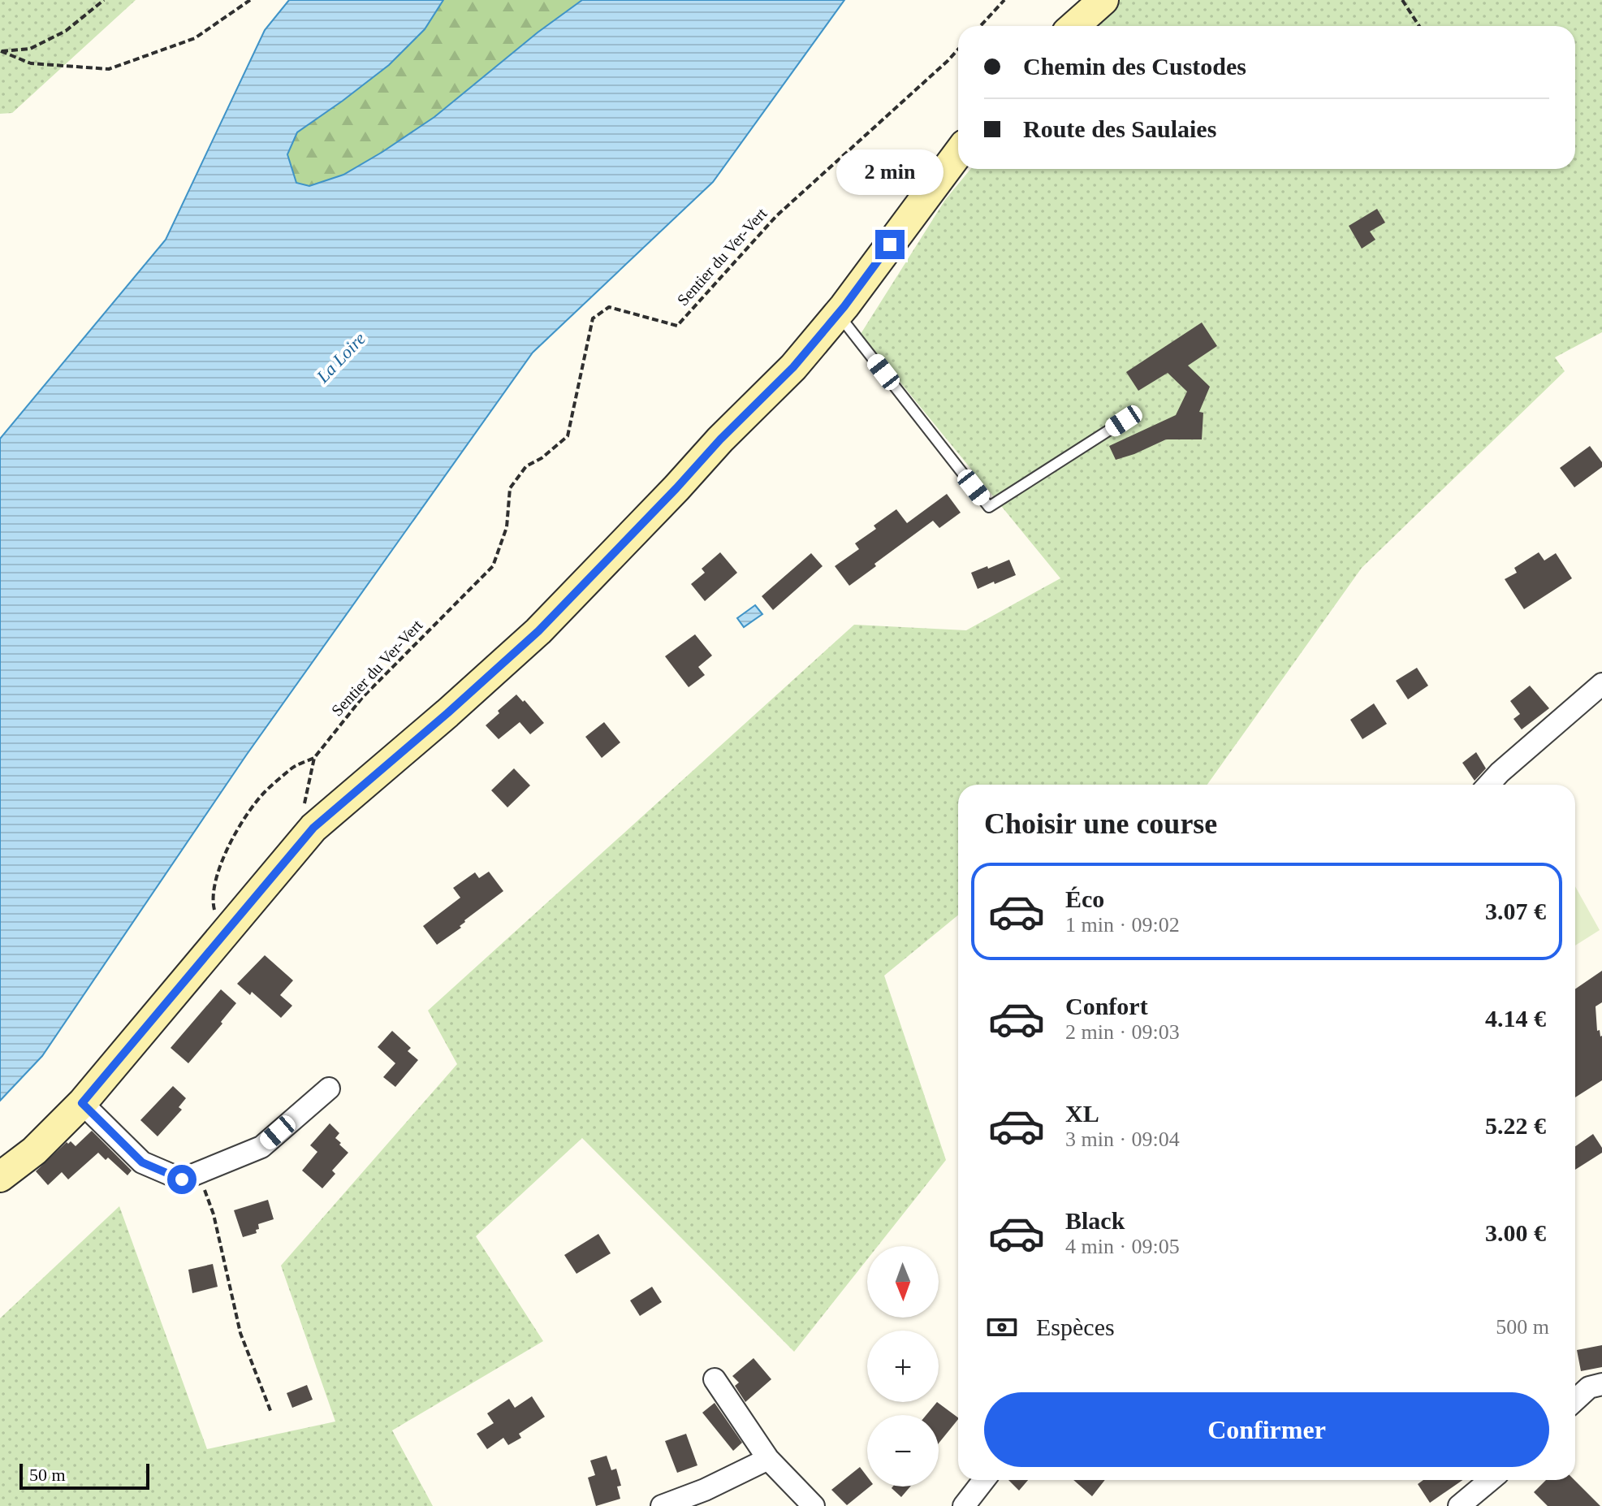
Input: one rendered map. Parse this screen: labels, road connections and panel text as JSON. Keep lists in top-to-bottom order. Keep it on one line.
{"streets":{"path":["Sentier du Ver-Vert"]},"water":["La Loire"],"scale_bar":"50 m","north":"bottom","page":{"banner":["Chemin des Custodes","Route des Saulaies"],"bubble":"2 min","heading":"Choisir une course","list":[{"name":"Éco","note":"1 min · 09:02","value":"3.07 €"},{"name":"Confort","note":"2 min · 09:03","value":"4.14 €"},{"name":"XL","note":"3 min · 09:04","value":"5.22 €"},{"name":"Black","note":"4 min · 09:05","value":"3.00 €"}],"map_buttons":["+","−"],"pay":["Espèces","500 m"],"buttons":"Confirmer","scale":"50 m"}}
